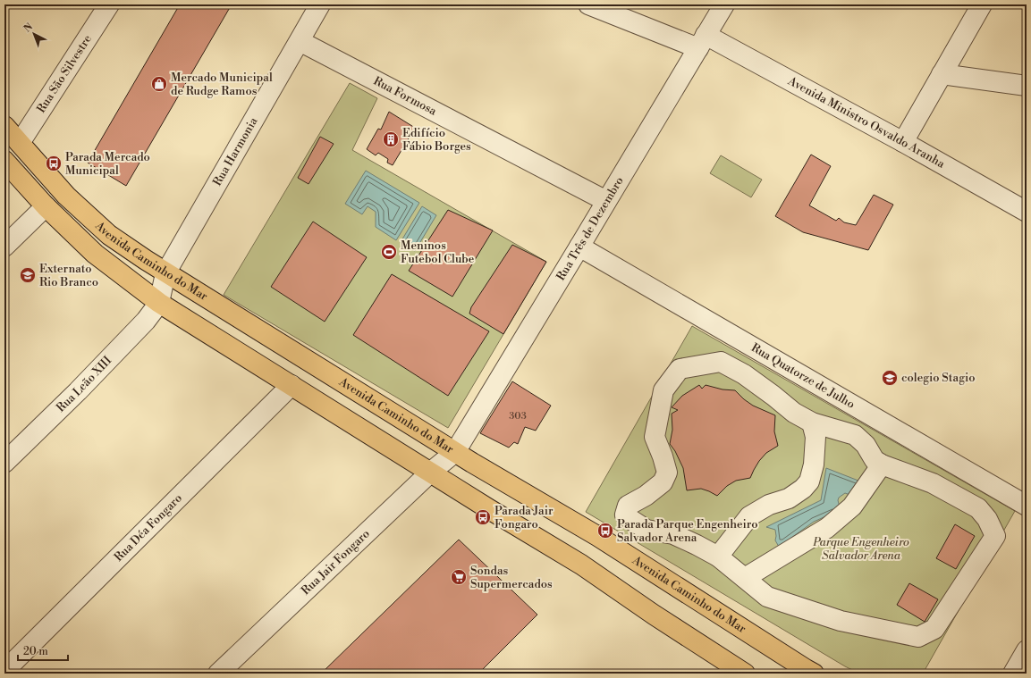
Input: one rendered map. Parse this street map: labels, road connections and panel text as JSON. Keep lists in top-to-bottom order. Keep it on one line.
{"streets":{"main road":["Avenida Caminho do Mar"],"street":["Rua São Silvestre","Rua Formosa","Avenida Ministro Osvaldo Aranha","Rua Harmonia","Rua Três de Dezembro","Rua Quatorze de Julho","Rua Leão XIII","Rua Déa Fongaro","Rua Jair Fongaro"]},"crossings":[["Rua São Silvestre","Avenida Caminho do Mar"],["Rua Formosa","Rua Harmonia"],["Rua Formosa","Rua Três de Dezembro"],["Avenida Ministro Osvaldo Aranha","Rua Três de Dezembro"],["Rua Harmonia","Avenida Caminho do Mar"],["Rua Harmonia","Rua Leão XIII"],["Rua Três de Dezembro","Avenida Caminho do Mar"],["Rua Três de Dezembro","Rua Quatorze de Julho"],["Rua Três de Dezembro","Rua Jair Fongaro"],["Avenida Caminho do Mar","Rua Jair Fongaro"]],"parks":["Parque Engenheiro Salvador Arena"],"places":{"shop":["Mercado Municipal de Rudge Ramos"],"building":["Edifício Fábio Borges"],"bus stop":["Parada Mercado Municipal","Parada Jair Fongaro","Parada Parque Engenheiro Salvador Arena"],"sports":["Meninos Futebol Clube"],"school or university":["Externato Rio Branco","colegio Stagio"],"supermarket":["Sondas Supermercados"]},"house_numbers":["303"],"scale_bar":"20 m","north":"top left"}
